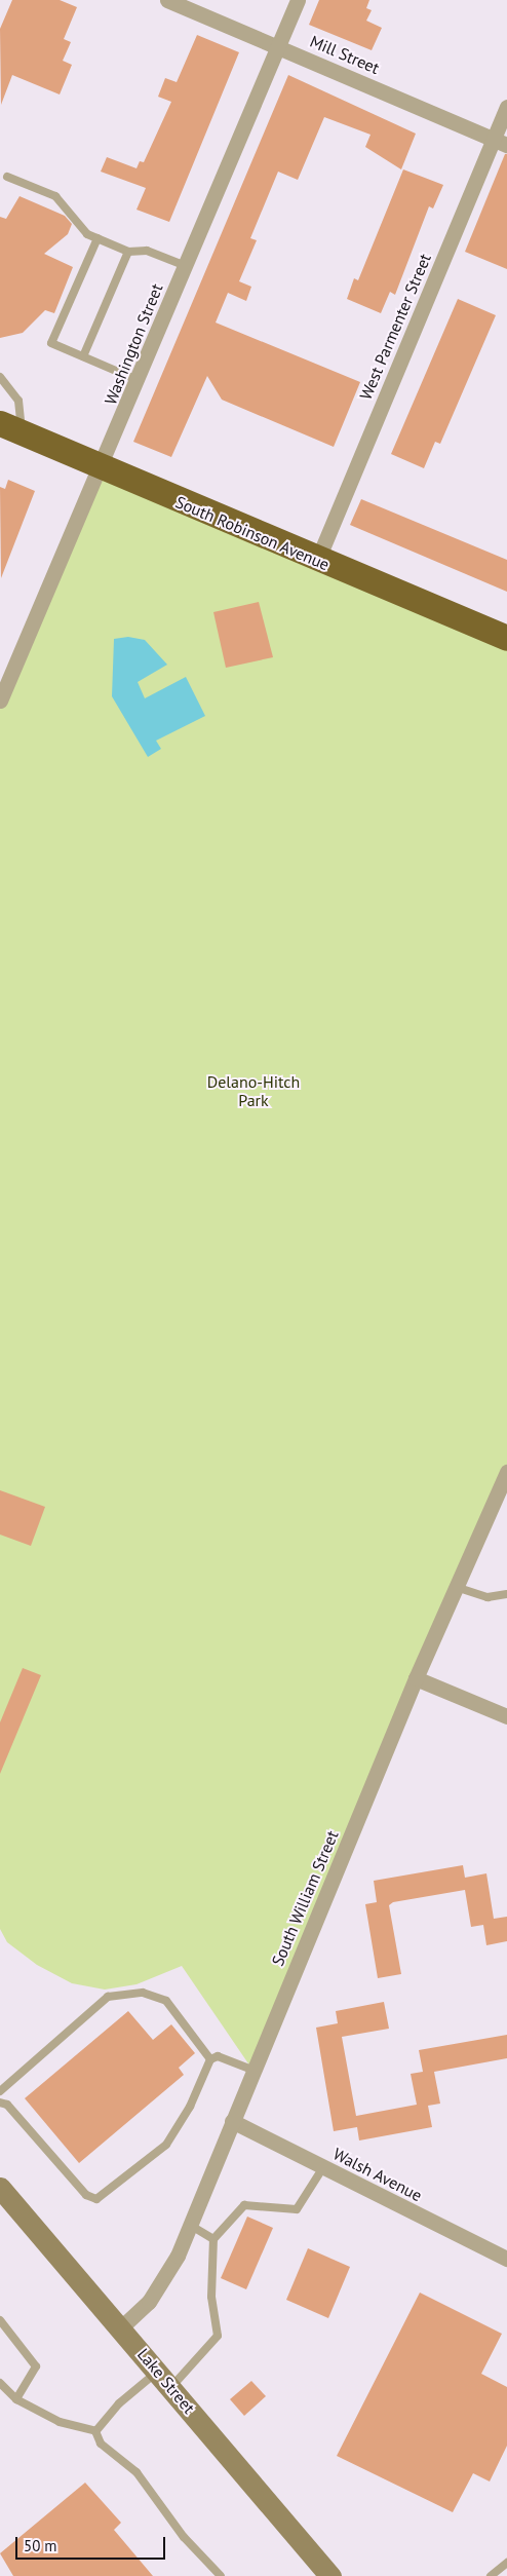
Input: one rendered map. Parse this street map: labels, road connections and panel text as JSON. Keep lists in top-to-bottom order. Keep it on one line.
{"streets":{"highway":["South Robinson Avenue"],"main road":["Lake Street"],"street":["Mill Street","West Parmenter Street","Washington Street","South William Street","Walsh Avenue"]},"crossings":[["Mill Street","West Parmenter Street"],["Mill Street","Washington Street"],["West Parmenter Street","South Robinson Avenue"],["Washington Street","South Robinson Avenue"],["South William Street","Walsh Avenue"],["South William Street","Lake Street"]],"parks":["Delano-Hitch Park"],"scale_bar":"50 m"}
